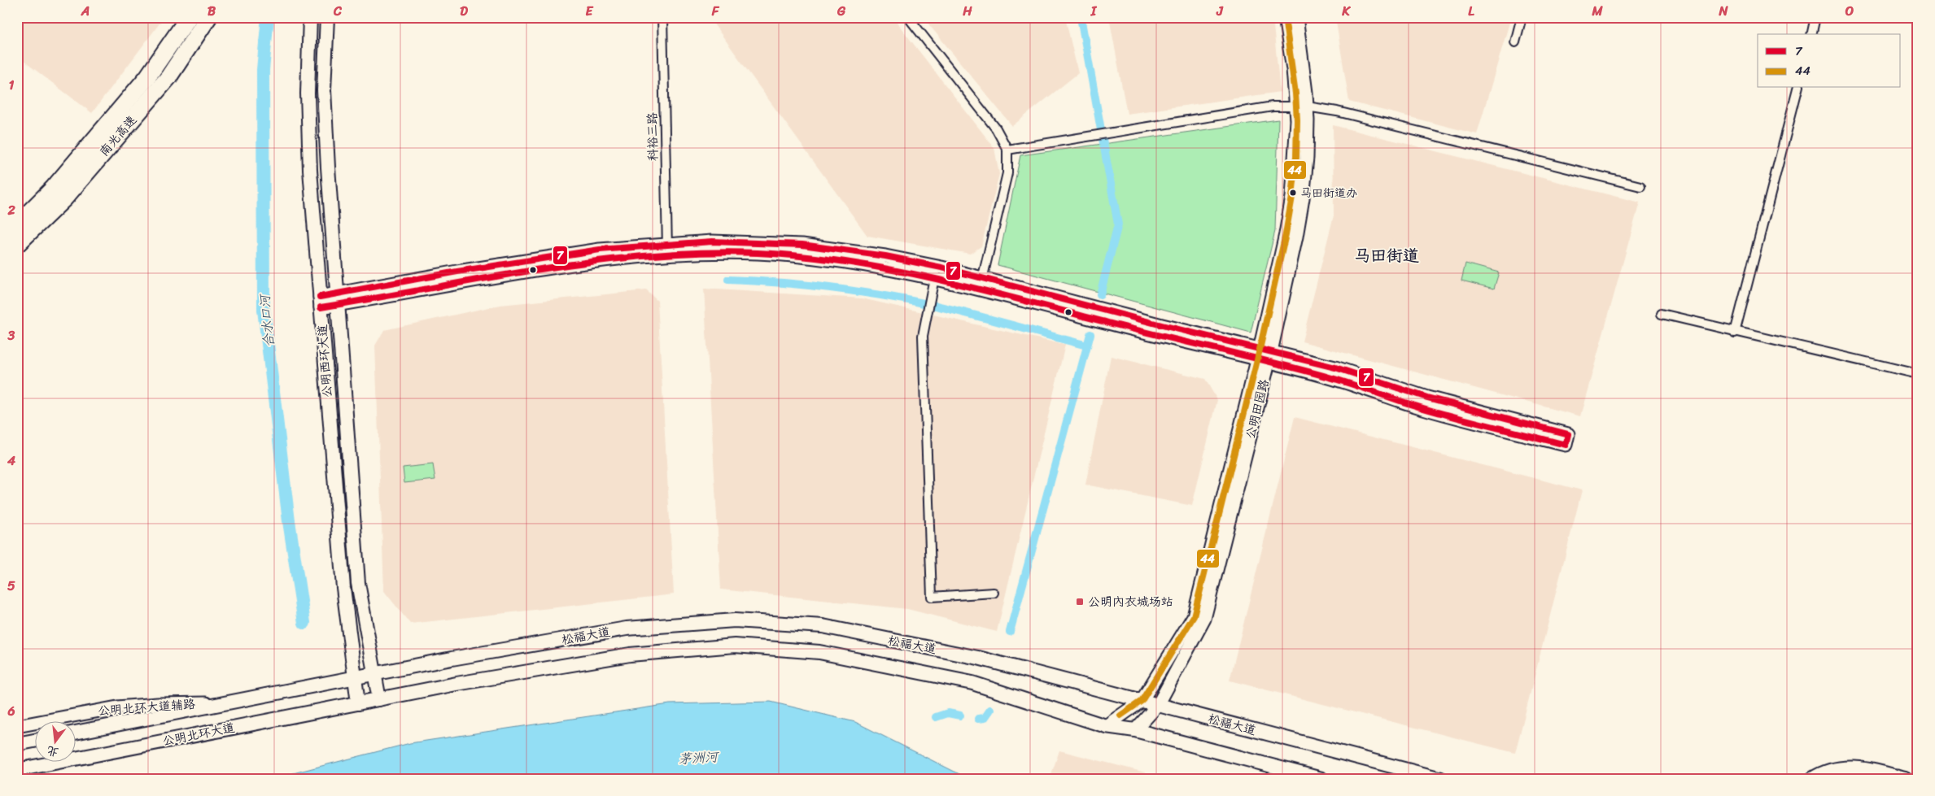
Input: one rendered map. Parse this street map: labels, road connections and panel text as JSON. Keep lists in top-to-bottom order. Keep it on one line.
{"streets":{"highway":["南光高速"],"main road":["公明西环大道","松福大道","公明北环大道"],"street":["科裕三路","公明田园路","公明北环大道辅路"]},"crossings":[["公明西环大道","松福大道"],["公明西环大道","公明北环大道"],["公明田园路","松福大道"],["松福大道","公明北环大道"],["公明北环大道辅路","公明北环大道"]],"districts":["马田街道"],"water":["合水口河","茅洲河"],"places":{"other":["马田街道办"],"transit":["公明内衣城场站"]},"lines":["transit line 44","transit line 7"],"legend":["7","44"],"north":"bottom","grid":{"columns":["A","B","C","D","E","F","G","H","I","J","K","L","M","N","O"],"rows":["1","2","3","4","5","6"]}}
